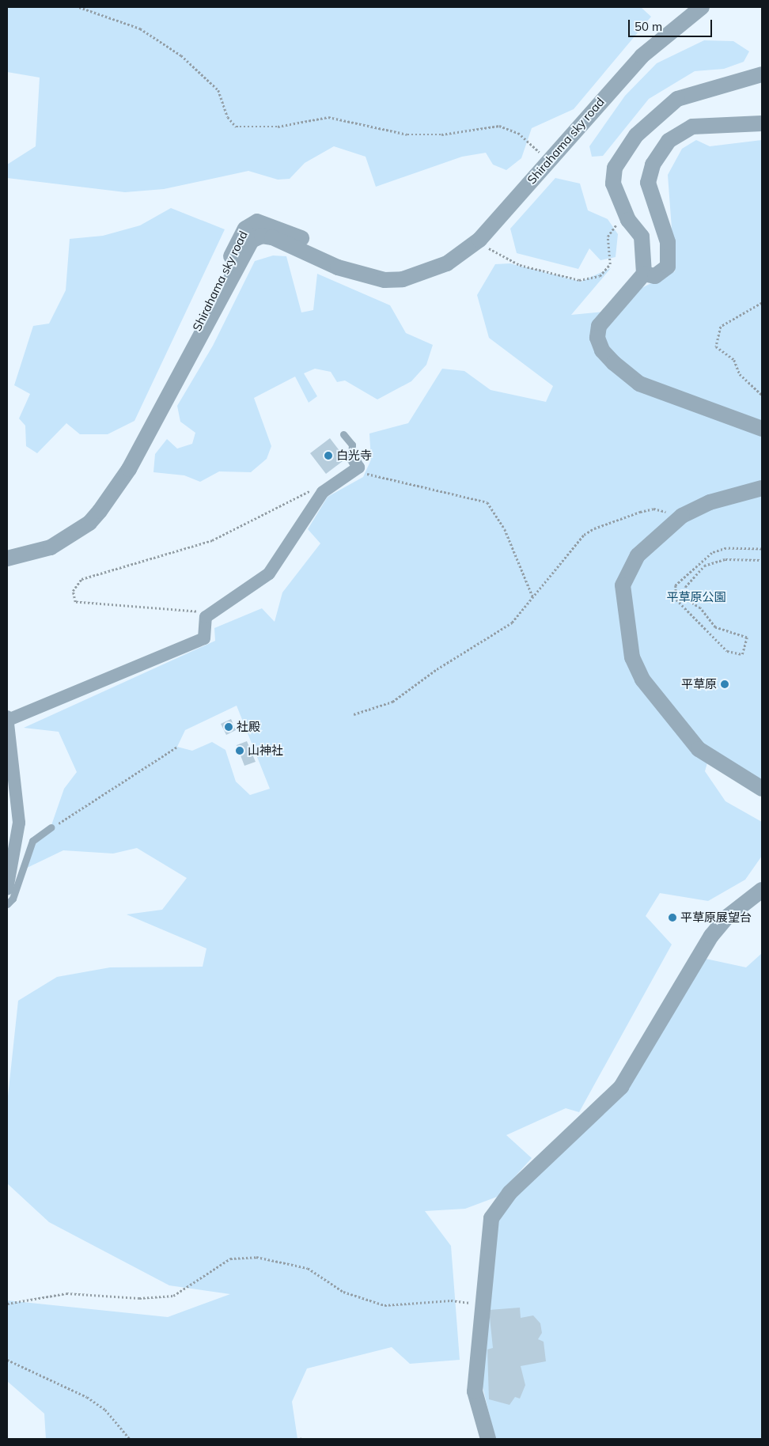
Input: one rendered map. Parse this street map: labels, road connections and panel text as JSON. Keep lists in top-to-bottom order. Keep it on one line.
{"streets":{"street":["Shirahama sky road"]},"parks":["平草原公園"],"places":["白光寺","平草原","社殿","山神社","平草原展望台"],"scale_bar":"50 m"}
